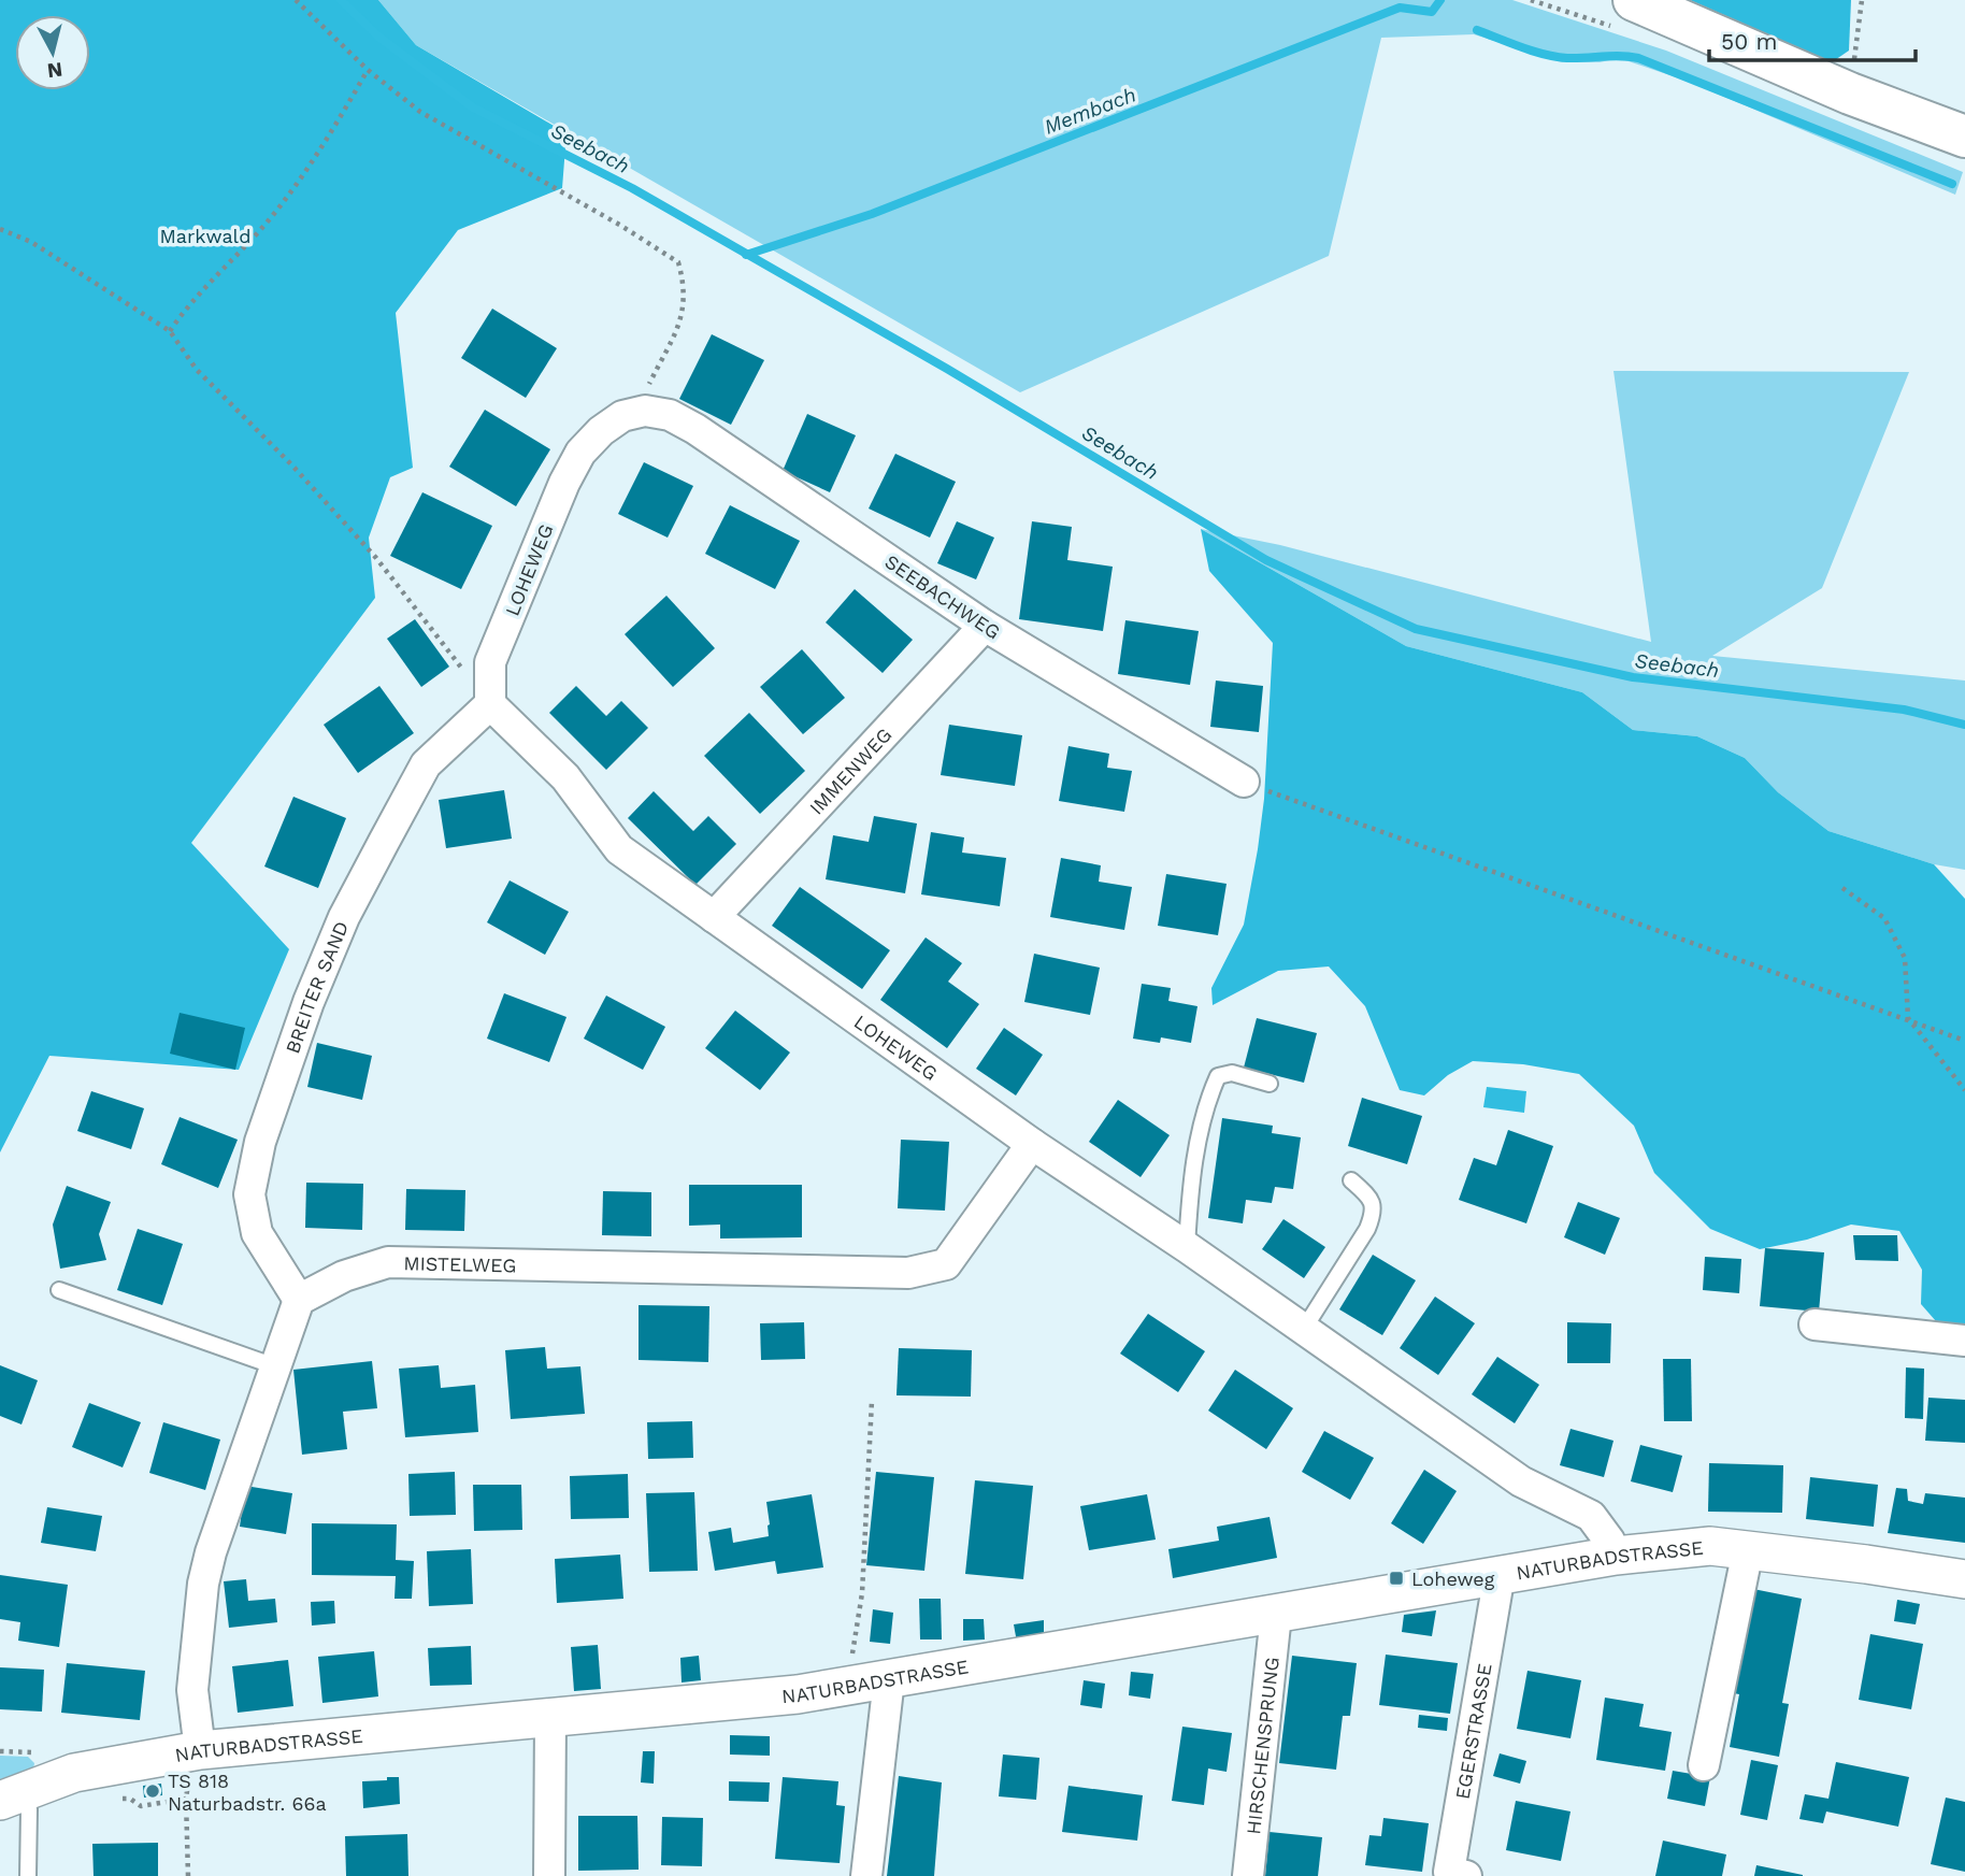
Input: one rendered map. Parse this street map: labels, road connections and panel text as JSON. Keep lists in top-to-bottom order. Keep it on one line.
{"streets":{"street":["LOHEWEG","SEEBACHWEG","IMMENWEG","BREITER SAND","MISTELWEG","NATURBADSTRASSE","EGERSTRASSE","HIRSCHENSPRUNG"]},"crossings":[["LOHEWEG","SEEBACHWEG"],["LOHEWEG","IMMENWEG"],["LOHEWEG","BREITER SAND"],["LOHEWEG","MISTELWEG"],["LOHEWEG","NATURBADSTRASSE"],["SEEBACHWEG","IMMENWEG"],["BREITER SAND","MISTELWEG"],["NATURBADSTRASSE","EGERSTRASSE"],["NATURBADSTRASSE","HIRSCHENSPRUNG"]],"water":["Membach","Seebach"],"parks":["Markwald"],"places":{"transit":["Loheweg"],"other":["TS 818 Naturbadstr. 66a"]},"scale_bar":"50 m","north":"bottom"}
